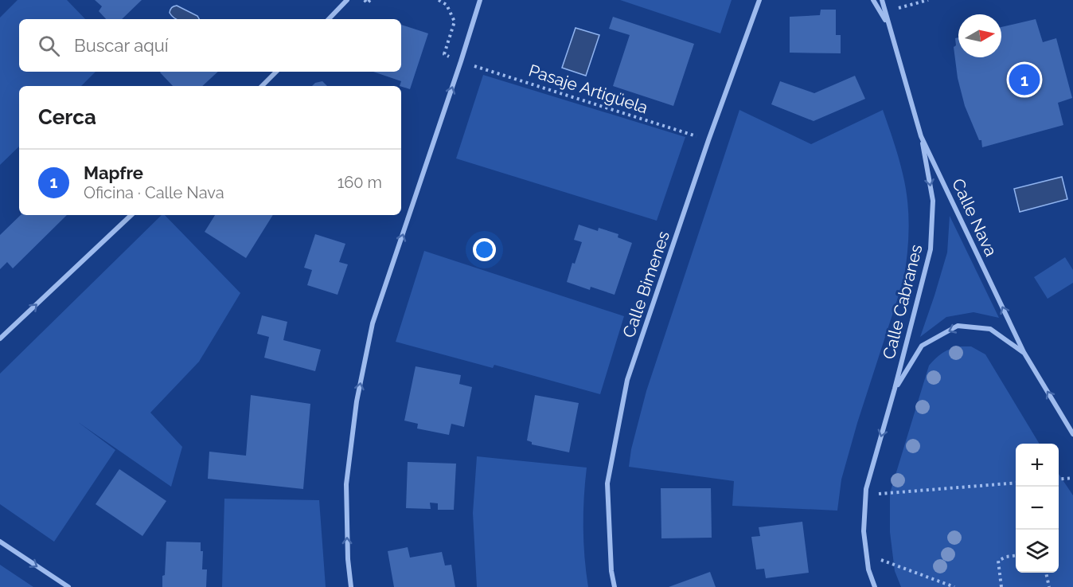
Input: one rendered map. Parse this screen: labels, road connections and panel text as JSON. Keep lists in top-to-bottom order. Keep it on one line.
{"streets":{"street":["Calle Nava","Calle Bimenes","Calle Cabranes"],"path":["Pasaje Artigüela"]},"crossings":[["Pasaje Artigüela","Calle Bimenes"],["Calle Nava","Calle Cabranes"]],"one_way":["Calle Nava","Calle Cabranes"],"north":"right","page":{"search":"Buscar aquí","pins":"1","heading":"Cerca","list":[{"mark":"1","name":"Mapfre","note":"Oficina · Calle Nava","value":"160 m"}],"map_buttons":["+","−"]}}
